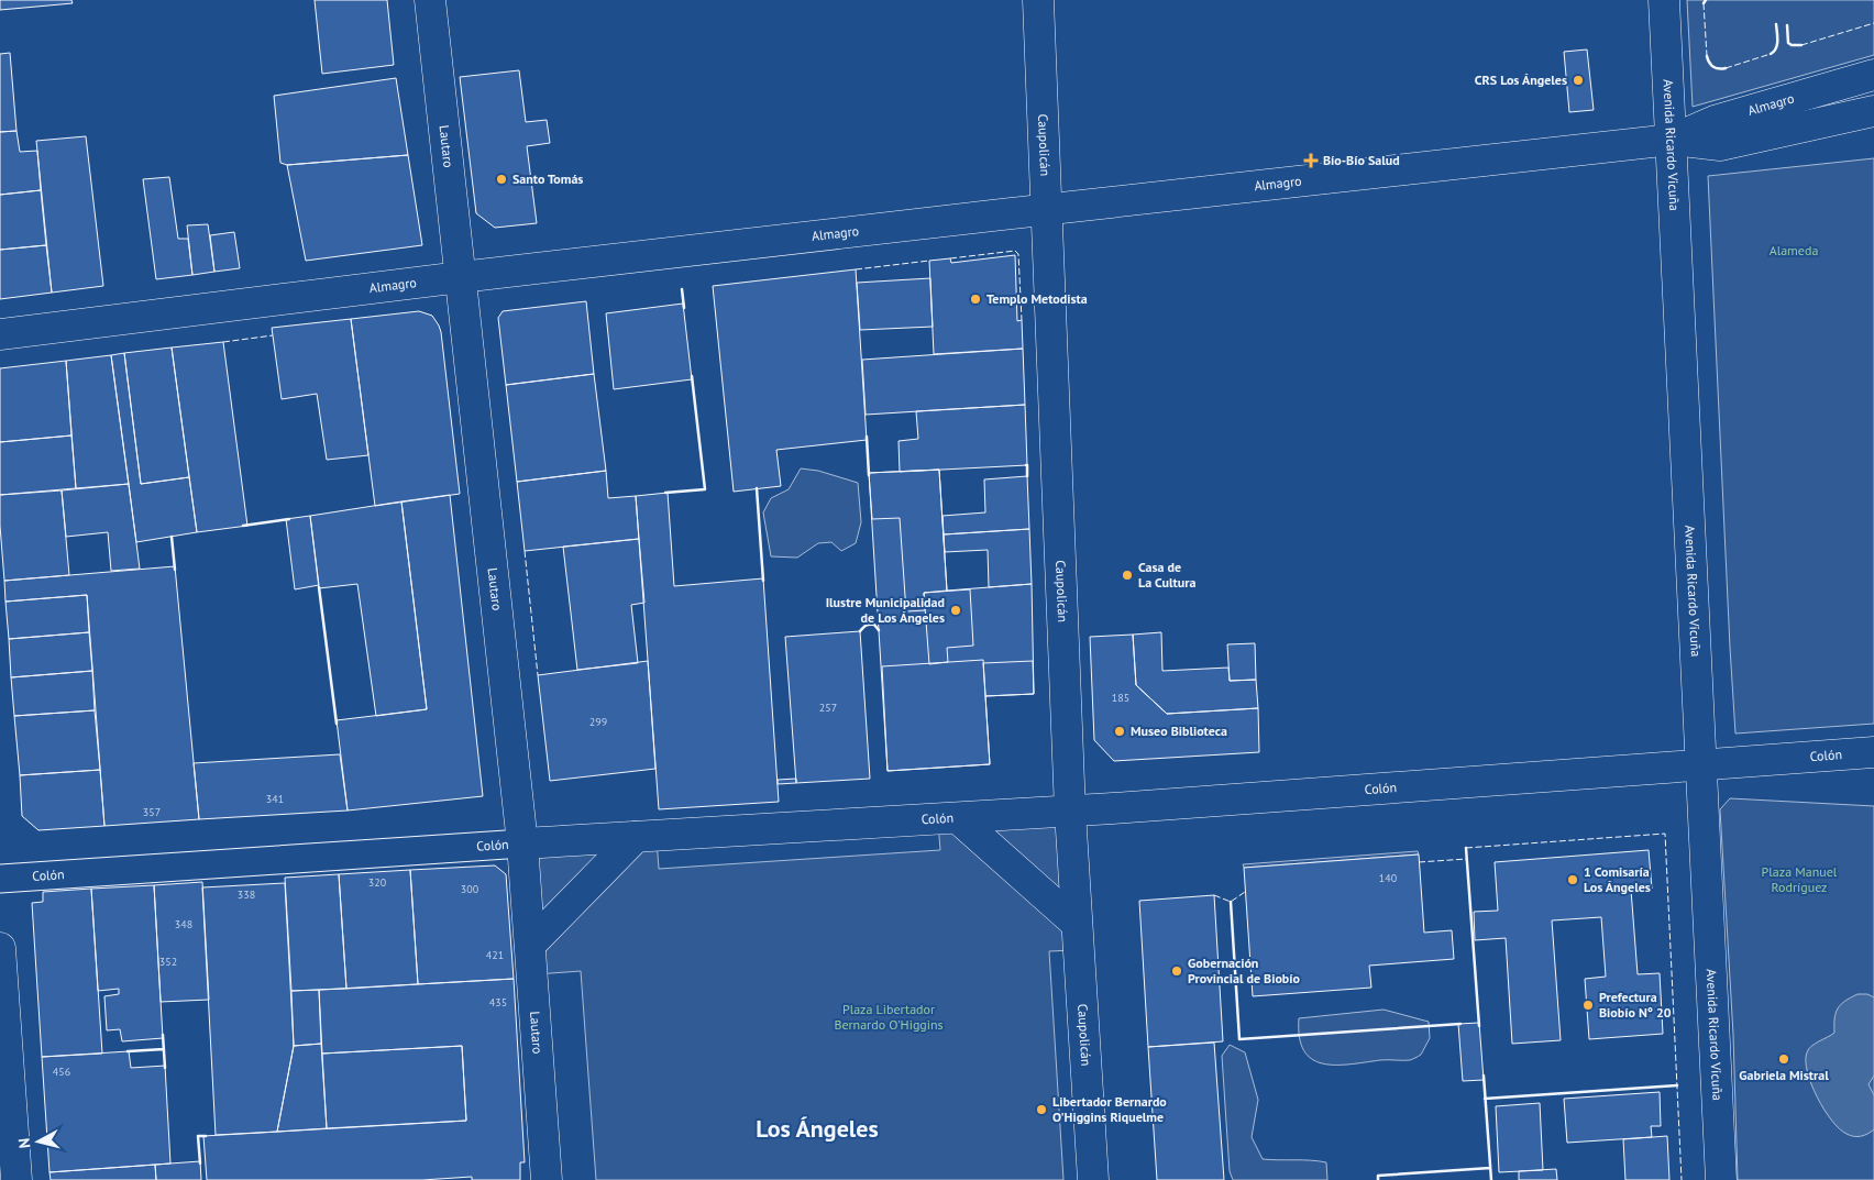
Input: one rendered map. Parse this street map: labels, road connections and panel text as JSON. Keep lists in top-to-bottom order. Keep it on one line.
{"streets":{"main road":["Almagro","Caupolicán","Avenida Ricardo Vicuña","Lautaro","Colón"]},"crossings":[["Almagro","Caupolicán"],["Almagro","Avenida Ricardo Vicuña"],["Almagro","Lautaro"],["Caupolicán","Colón"],["Avenida Ricardo Vicuña","Colón"],["Lautaro","Colón"]],"districts":["Los Ángeles"],"parks":["Alameda","Plaza Manuel Rodríguez","Plaza Libertador Bernardo O'Higgins"],"places":{"other":["CRS Los Ángeles","Santo Tomás","Templo Metodista","Casa de La Cultura","Ilustre Municipalidad de Los Ángeles","Museo Biblioteca","1 Comisaría Los Ángeles","Gobernación Provincial de Biobío","Prefectura Biobío N° 20","Gabriela Mistral","Libertador Bernardo O'Higgins Riquelme"],"health":["Bío-Bío Salud"]},"house_numbers":["185","257","299","341","357","140","320","300","338","348","421","352","435","456"],"north":"left"}
